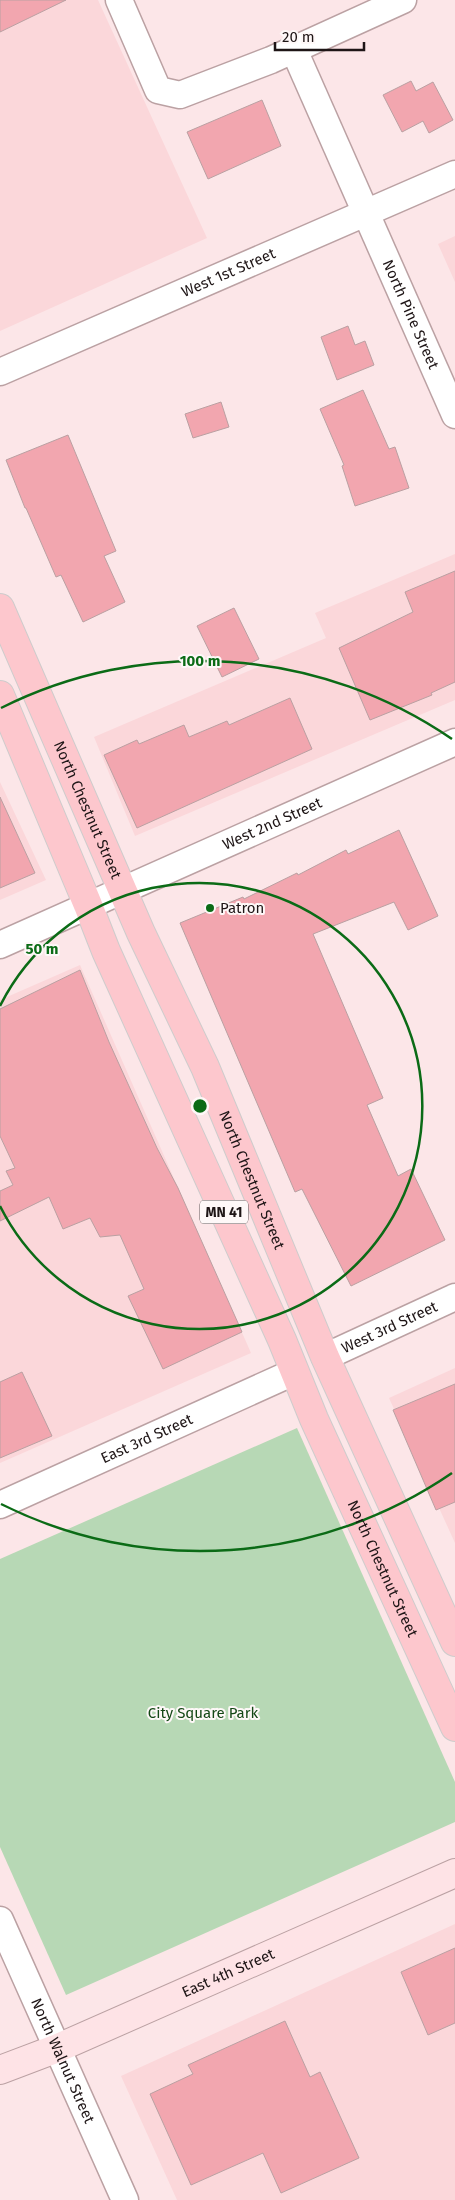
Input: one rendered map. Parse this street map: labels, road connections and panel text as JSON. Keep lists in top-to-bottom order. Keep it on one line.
{"streets":{"main road":["North Chestnut Street","MN 41"],"street":["West 1st Street","North Pine Street","West 2nd Street","West 3rd Street","East 3rd Street","East 4th Street","North Walnut Street"]},"crossings":[["West 1st Street","North Pine Street"],["North Chestnut Street","West 2nd Street"],["North Chestnut Street","West 3rd Street"],["North Chestnut Street","East 3rd Street"],["East 4th Street","North Walnut Street"]],"parks":["City Square Park"],"places":["Patron"],"scale_bar":"20 m","rings":["100 m","50 m"]}
